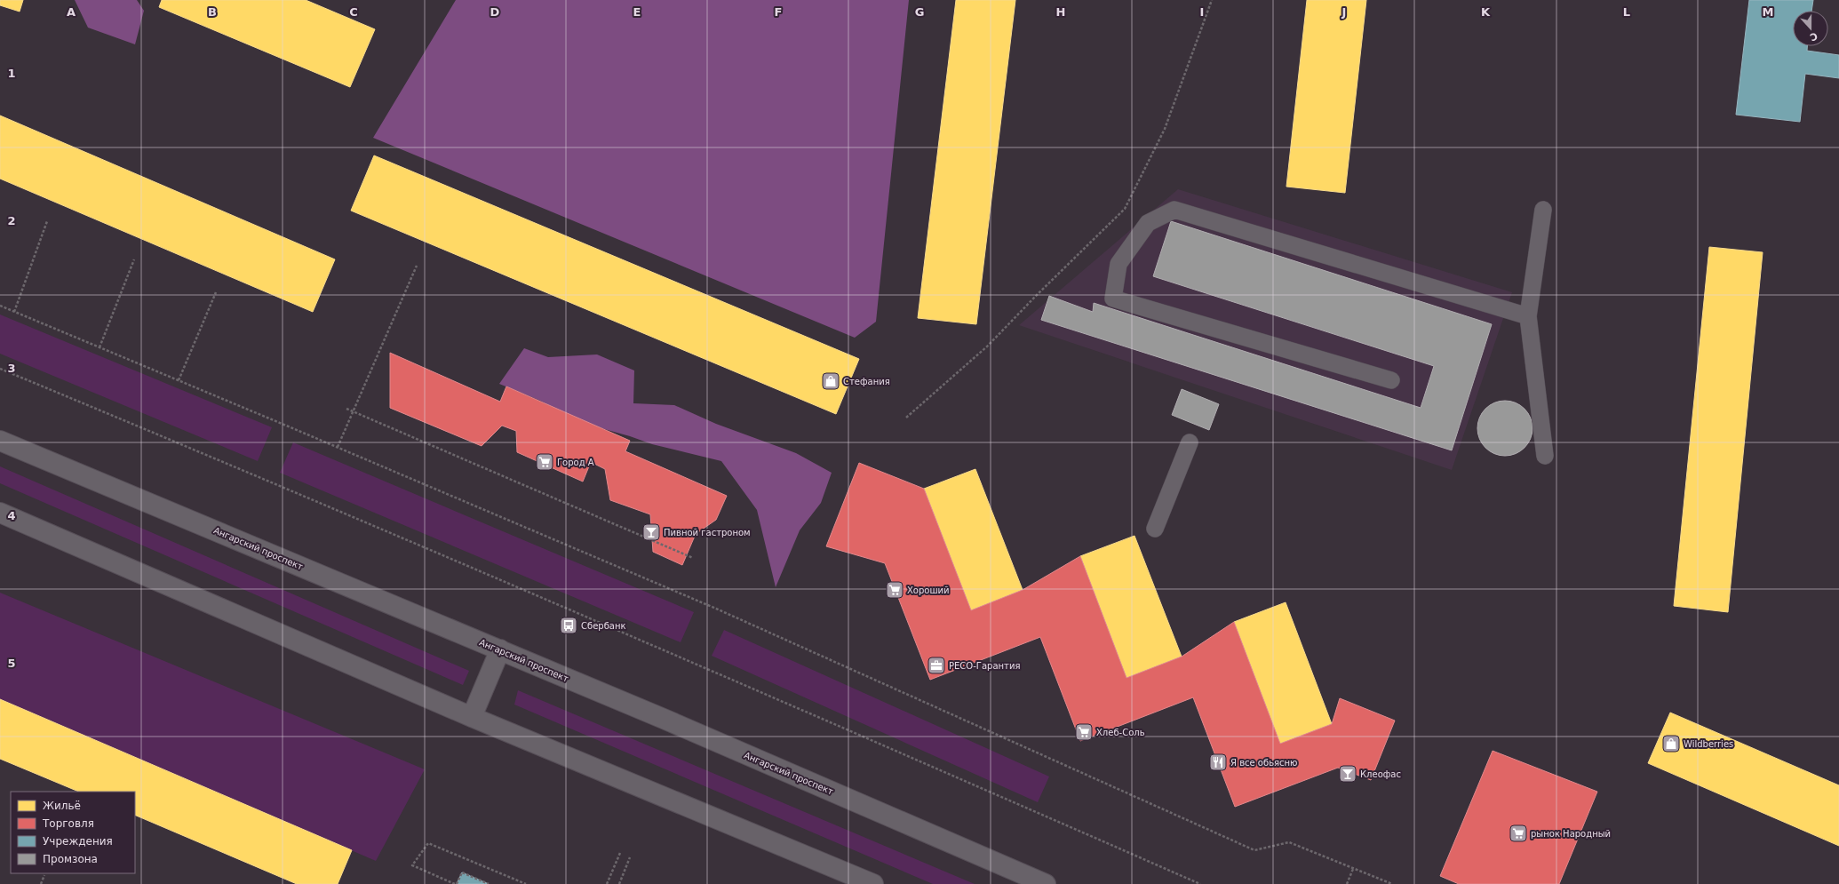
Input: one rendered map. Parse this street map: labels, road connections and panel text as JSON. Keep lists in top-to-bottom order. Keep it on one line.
{"streets":{"street":["Ангарский проспект"]},"places":{"shop":["Стефания","Wildberries"],"supermarket":["Город А","Хороший","Хлеб-Соль","рынок Народный"],"bar":["Пивной гастроном","Клеофас"],"bus stop":["Сбербанк"],"office":["РЕСО-Гарантия"],"restaurant":["Я все обьясню"]},"legend":["Жильё","Торговля","Учреждения","Промзона"],"north":"bottom","grid":{"columns":["A","B","C","D","E","F","G","H","I","J","K","L","M"],"rows":["1","2","3","4","5"]}}
